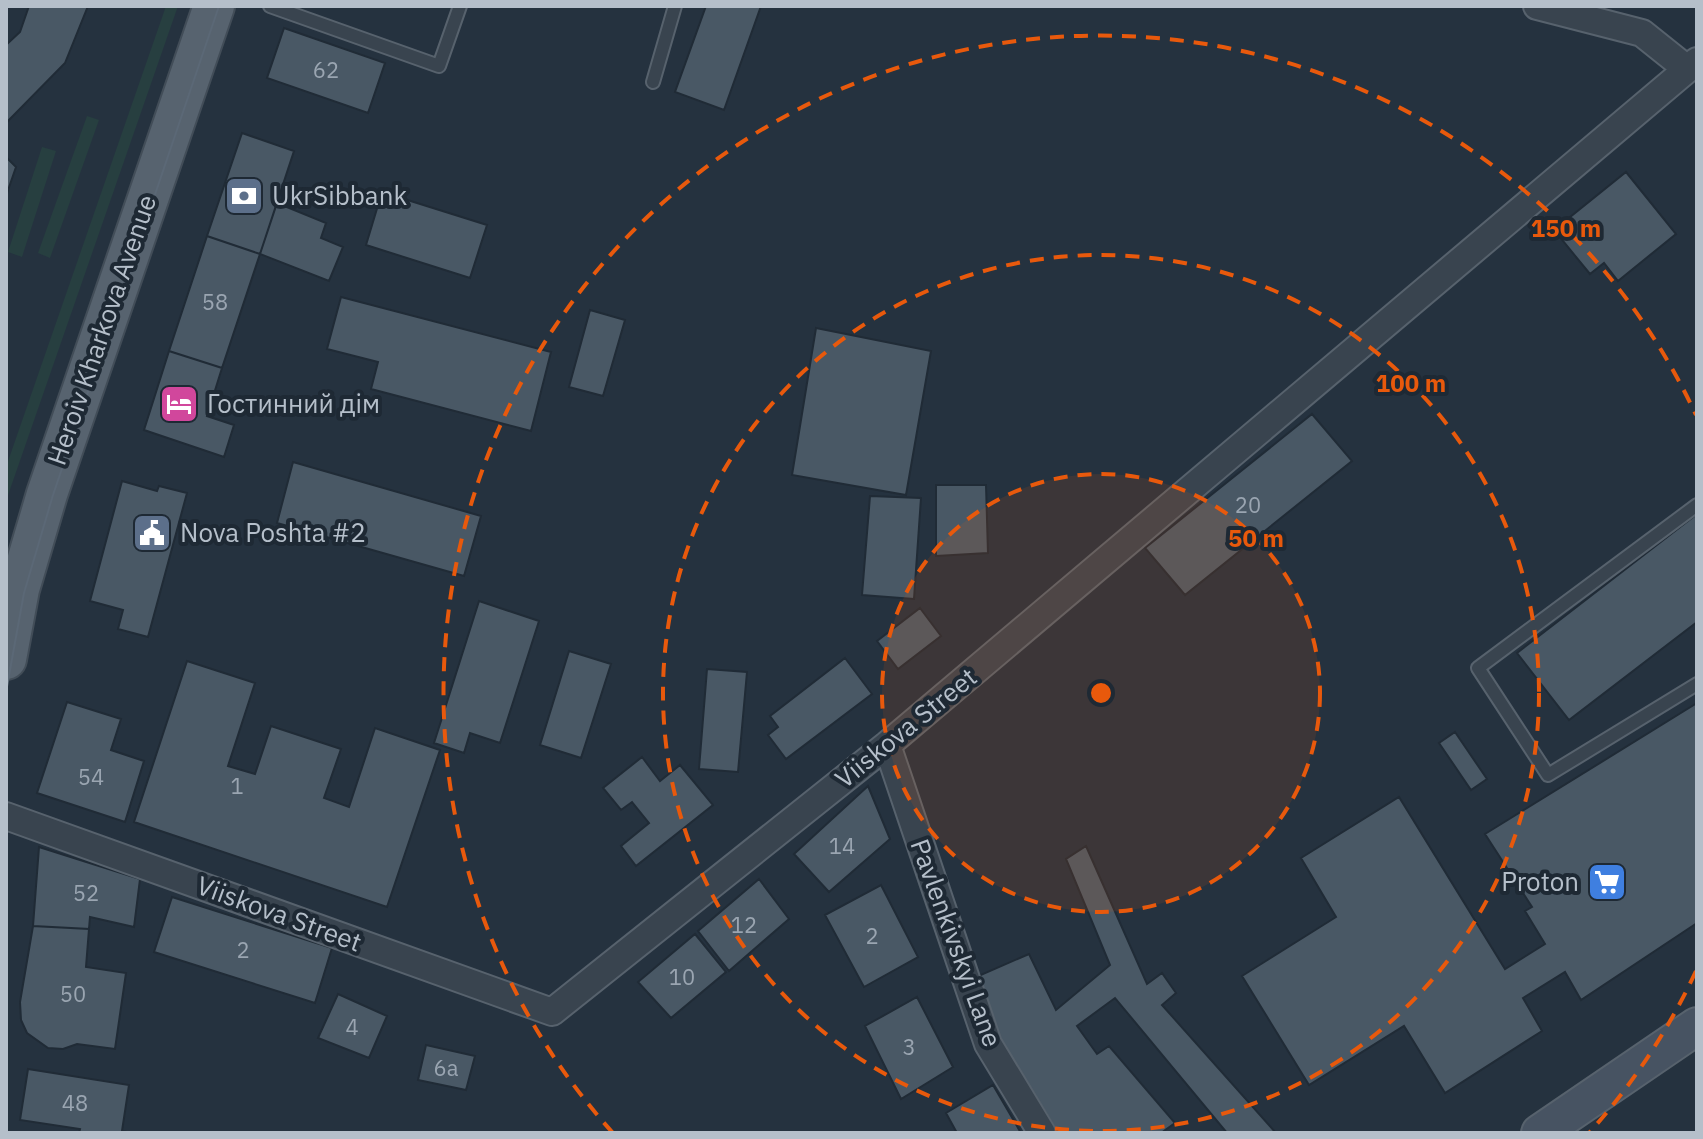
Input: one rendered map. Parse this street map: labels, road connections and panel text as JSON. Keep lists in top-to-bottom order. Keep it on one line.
{"streets":{"main road":["Heroiv Kharkova Avenue"],"street":["Viiskova Street","Pavlenkivskyi Lane"]},"crossings":[["Viiskova Street","Pavlenkivskyi Lane"]],"places":{"bank":["UkrSibbank"],"hotel":["Гостинний дім"],"public building":["Nova Poshta #2"],"supermarket":["Proton"]},"house_numbers":["62","58","20","54","1","14","52","12","2","2","10","50","4","3","6а","48"],"rings":["150 m","100 m","50 m"]}
